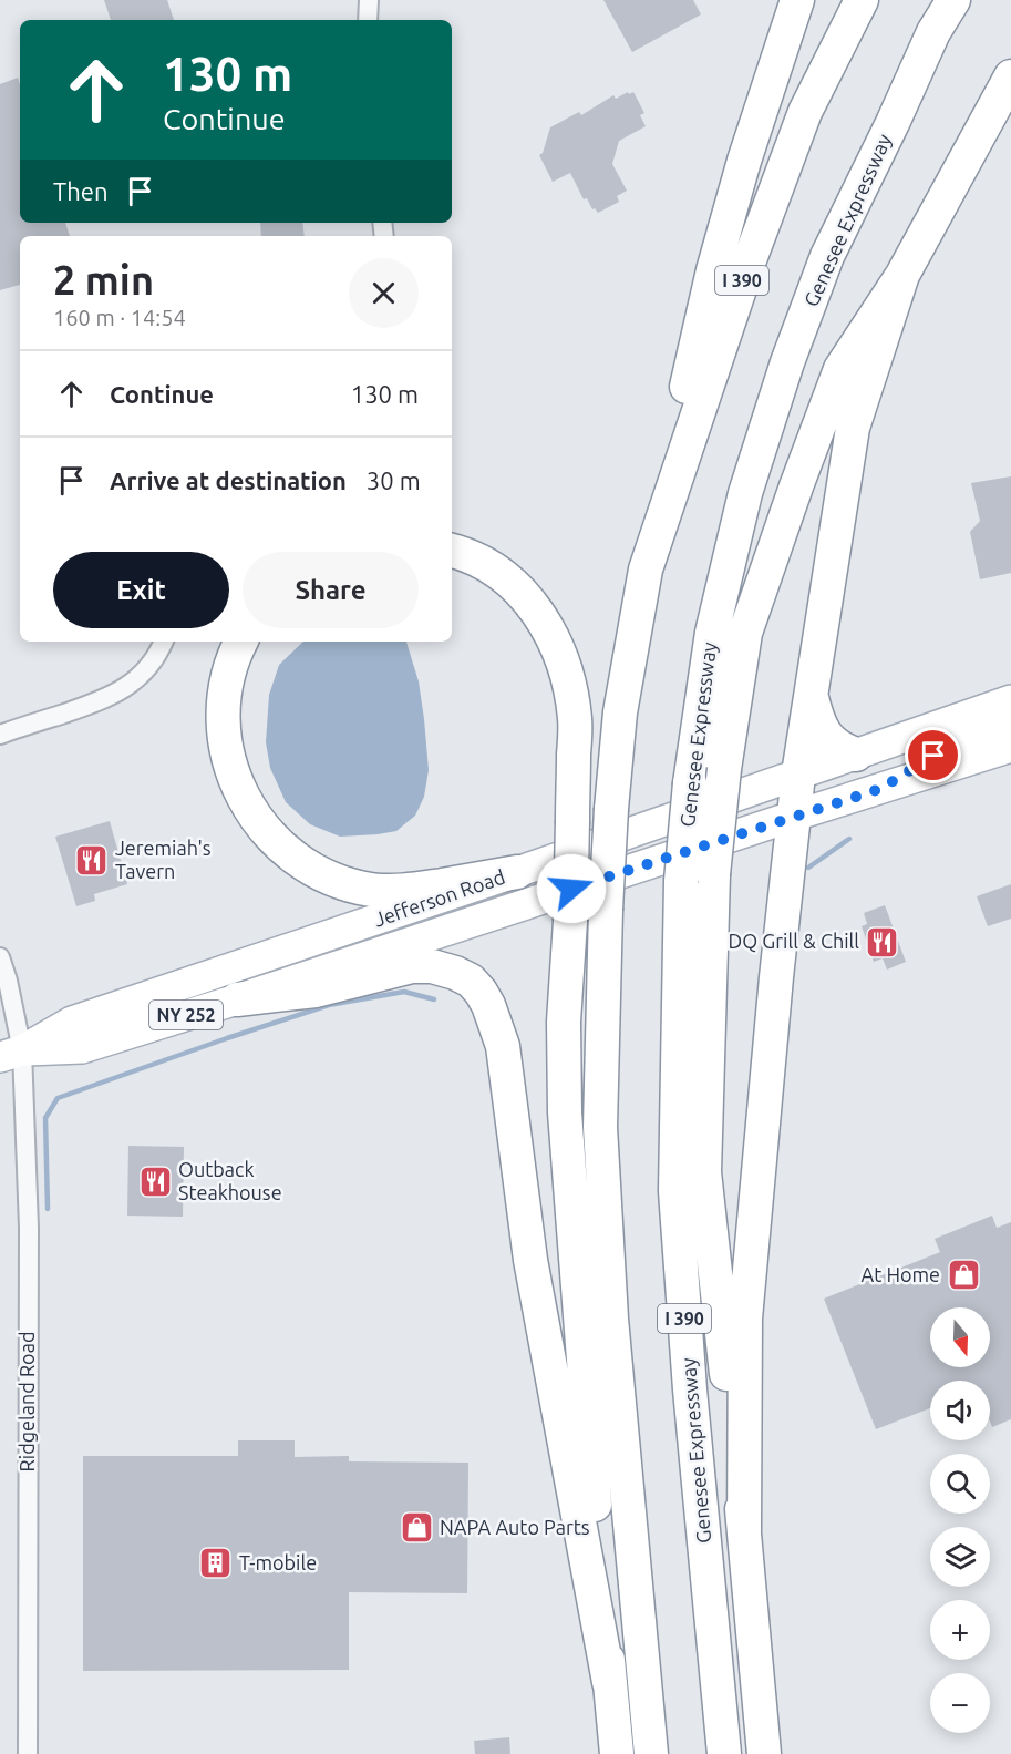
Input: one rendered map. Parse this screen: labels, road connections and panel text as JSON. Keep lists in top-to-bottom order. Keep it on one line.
{"streets":{"highway":["Genesee Expressway","I 390"],"main road":["Jefferson Road","NY 252"],"street":["Ridgeland Road"]},"crossings":[["Jefferson Road","Ridgeland Road"]],"places":{"restaurant":["Jeremiah's Tavern","DQ Grill & Chill","Outback Steakhouse"],"shop":["At Home","NAPA Auto Parts"],"building":["T-mobile"]},"north":"bottom","page":{"turn":["130 m","Continue"],"then":"Then","heading":["2 min","160 m · 14:54"],"list":[{"name":"Continue","value":"130 m"},{"name":"Arrive at destination","value":"30 m"}],"buttons":["Exit","Share"],"map_buttons":["+","−"]}}
